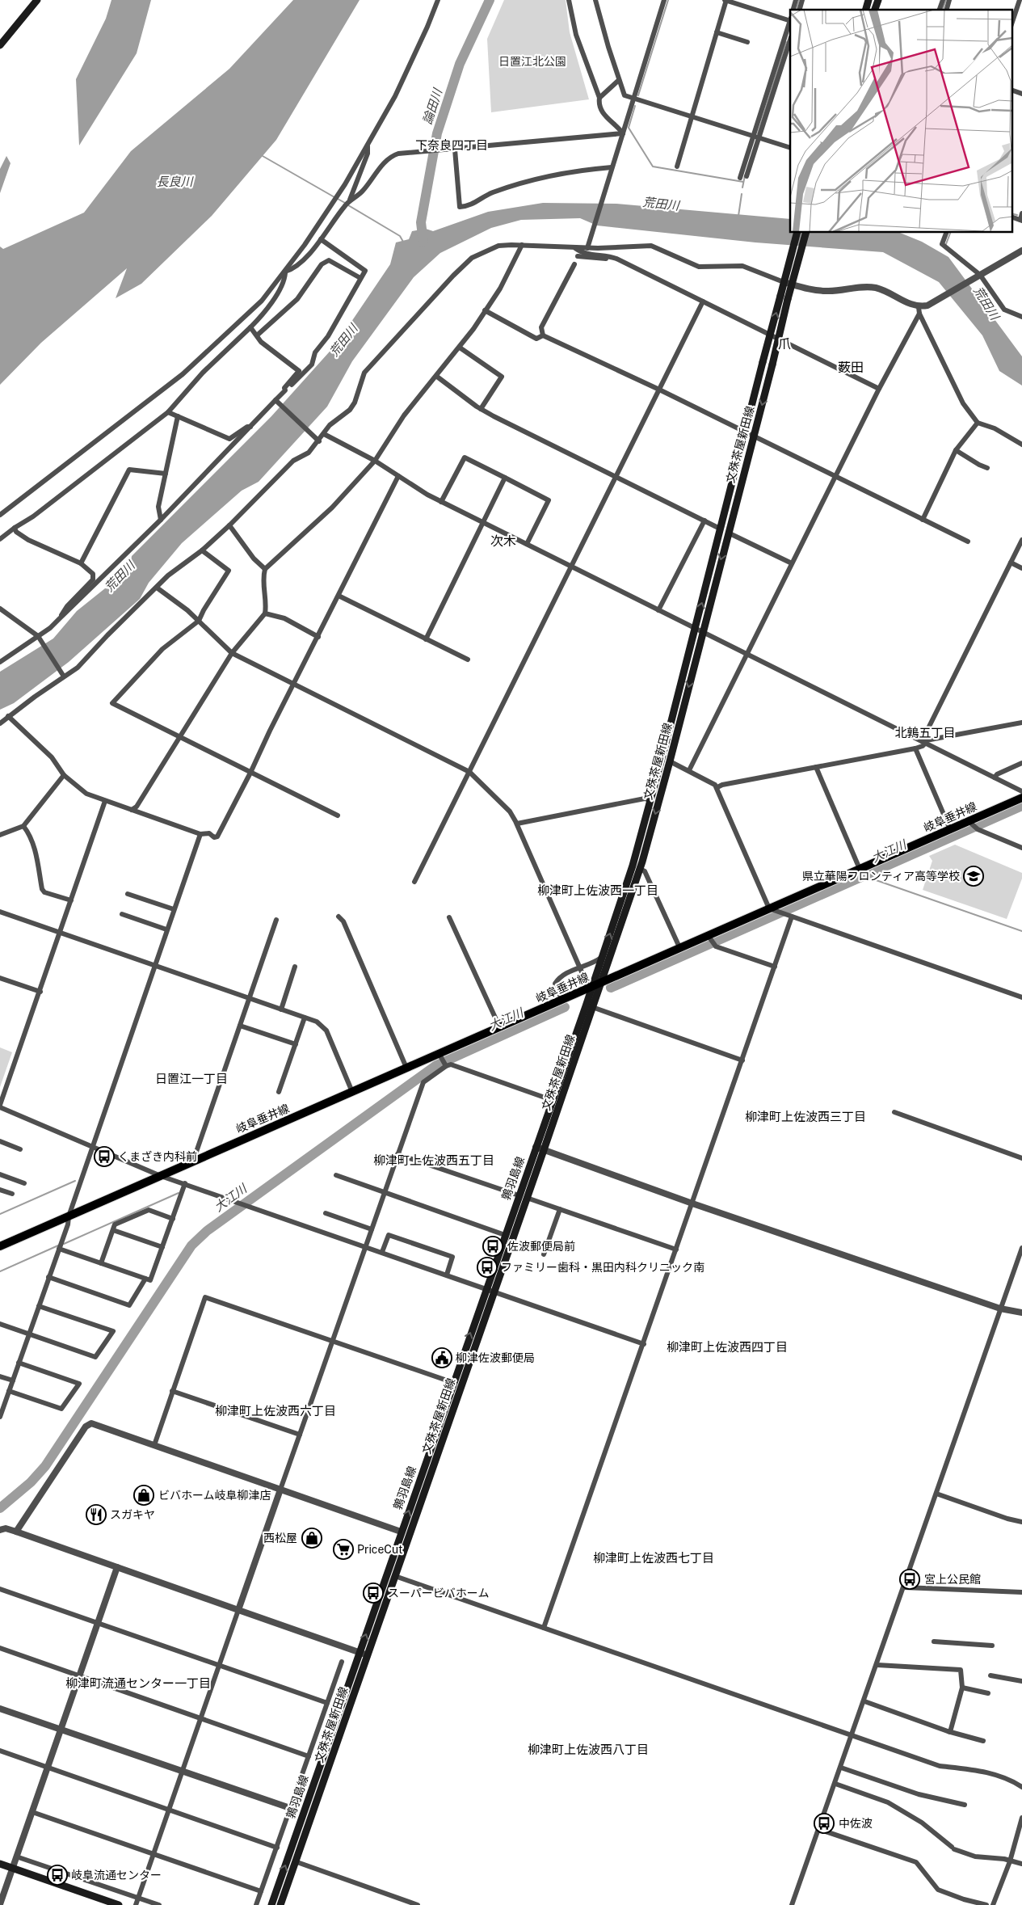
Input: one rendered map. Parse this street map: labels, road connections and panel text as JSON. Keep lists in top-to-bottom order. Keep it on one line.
{"streets":{"main road":["文殊茶屋新田線","岐阜垂井線","鶉羽島線"]},"crossings":[["文殊茶屋新田線","岐阜垂井線"],["文殊茶屋新田線","鶉羽島線"],["岐阜垂井線","鶉羽島線"]],"one_way":["鶉羽島線"],"districts":["下奈良四丁目","爪","薮田","次木","北鶉五丁目","柳津町上佐波西一丁目","日置江一丁目","柳津町上佐波西三丁目","柳津町上佐波西五丁目","柳津町上佐波西四丁目","柳津町上佐波西六丁目","柳津町上佐波西七丁目","柳津町流通センター一丁目","柳津町上佐波西八丁目"],"water":["論田川","長良川","荒田川","大江川"],"parks":["日置江北公園"],"places":{"school or university":["県立華陽フロンティア高等学校"],"bus stop":["くまざき内科前","佐波郵便局前","ファミリー歯科・黒田内科クリニック南","宮上公民館","スーパービバホーム","中佐波","岐阜流通センター"],"public building":["柳津佐波郵便局"],"shop":["ビバホーム岐阜柳津店","西松屋"],"restaurant":["スガキヤ"],"supermarket":["PriceCut"]}}
